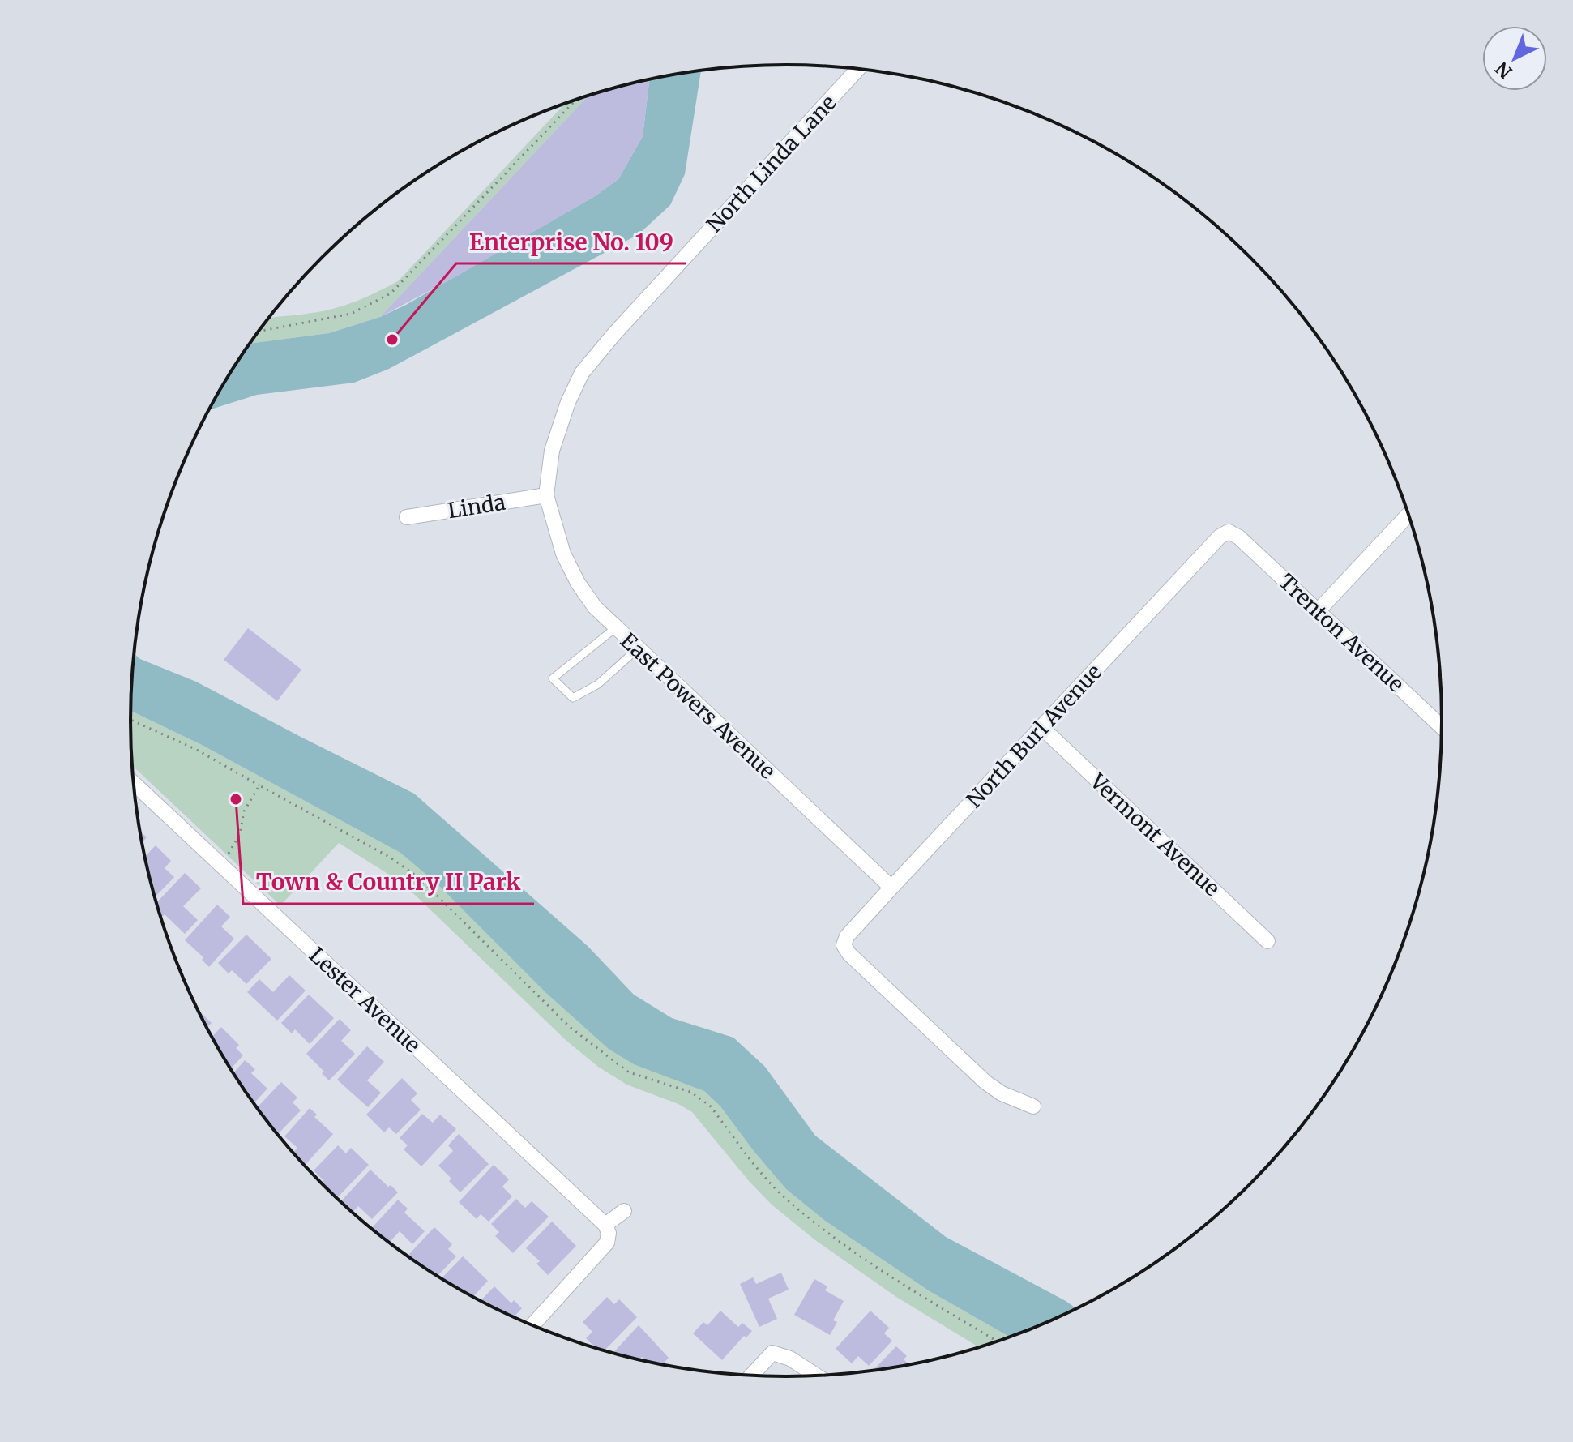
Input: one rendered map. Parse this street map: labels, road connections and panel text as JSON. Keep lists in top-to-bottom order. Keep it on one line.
{"streets":{"street":["North Linda Lane","Linda","Trenton Avenue","East Powers Avenue","North Burl Avenue","Vermont Avenue","Lester Avenue"]},"crossings":[["North Linda Lane","Linda"],["North Linda Lane","East Powers Avenue"],["Linda","East Powers Avenue"],["Trenton Avenue","North Burl Avenue"],["East Powers Avenue","North Burl Avenue"],["North Burl Avenue","Vermont Avenue"]],"places":["Enterprise No. 109","Town & Country II Park"],"north":"bottom left"}
